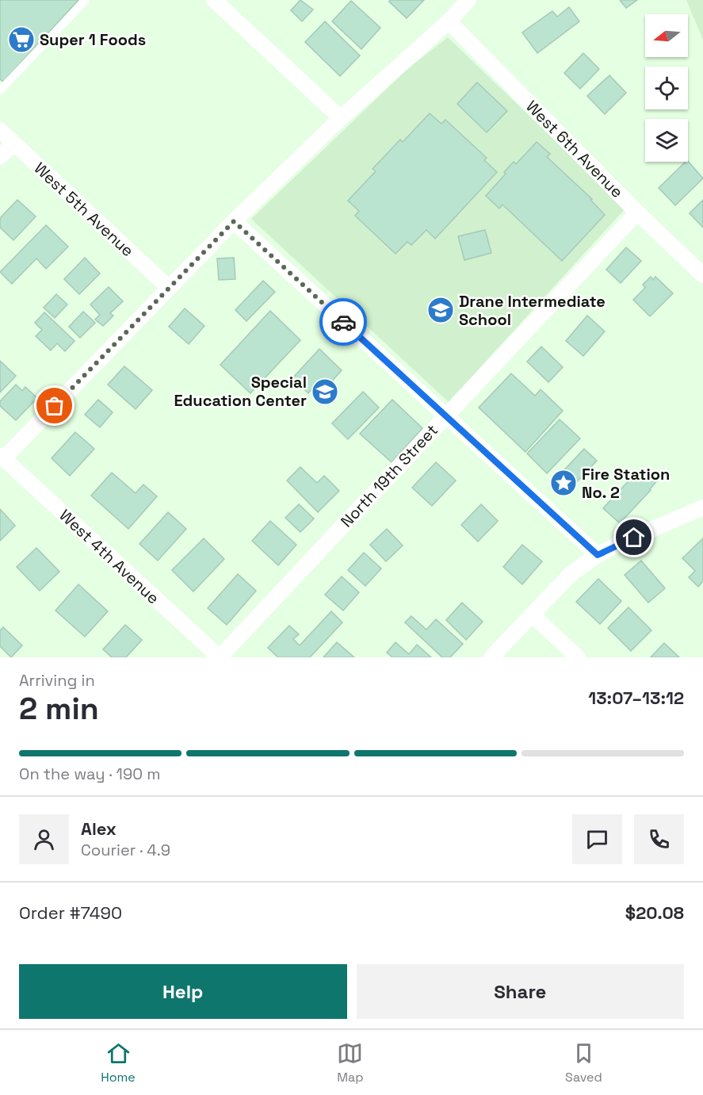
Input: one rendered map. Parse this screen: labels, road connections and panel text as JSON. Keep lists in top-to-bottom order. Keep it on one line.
{"streets":{"street":["West 6th Avenue","West 5th Avenue","North 19th Street","West 4th Avenue"]},"crossings":[["West 6th Avenue","North 19th Street"],["North 19th Street","West 4th Avenue"]],"places":{"supermarket":["Super 1 Foods"],"school or university":["Drane Intermediate School","Special Education Center"],"place":["Fire Station No. 2"]},"north":"left","page":{"heading":["2 min","Arriving in","13:07–13:12"],"panel":["Alex","Courier · 4.9","Order #7490","$20.08"],"bar":"On the way · 190 m","buttons":["Help","Share"],"tabs":["Home","Map","Saved"]}}
